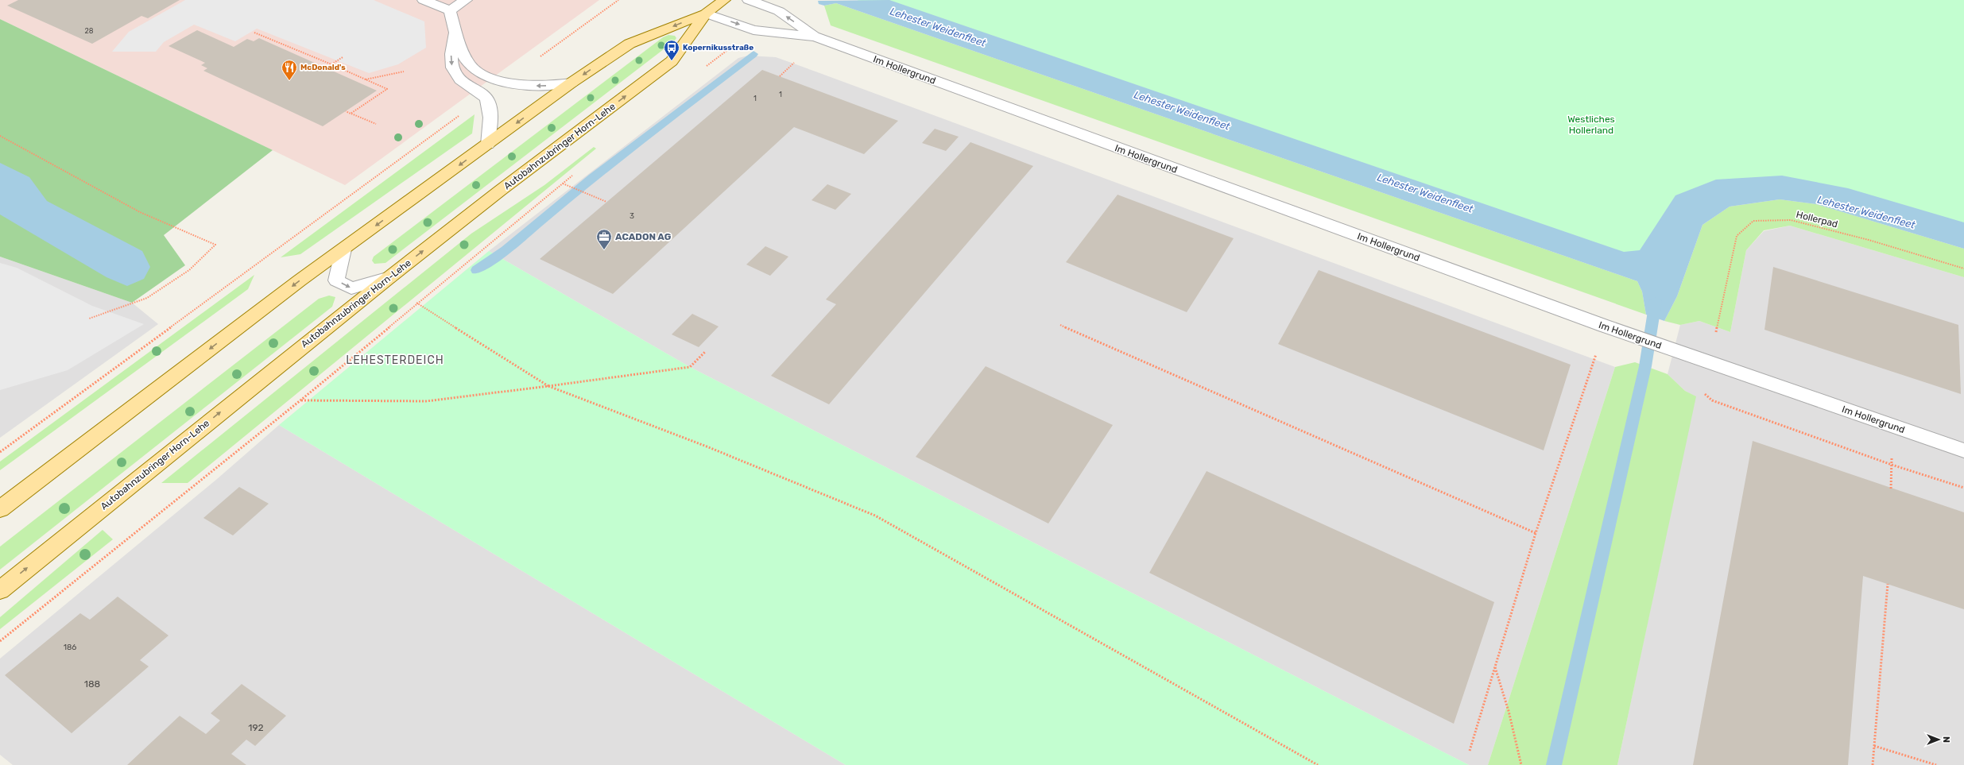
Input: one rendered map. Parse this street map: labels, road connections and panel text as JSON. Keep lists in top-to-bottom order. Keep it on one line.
{"streets":{"main road":["Autobahnzubringer Horn-Lehe"],"street":["Im Hollergrund"],"path":["Hollerpad"]},"crossings":[["Im Hollergrund","Autobahnzubringer Horn-Lehe"]],"districts":["LEHESTERDEICH"],"water":["Lehester Weidenfleet"],"parks":["Westliches Hollerland"],"places":{"bus stop":["Kopernikusstraße"],"restaurant":["McDonald's"],"office":["ACADON AG"]},"house_numbers":["28","1","1","3","186","188","192"],"north":"right"}
